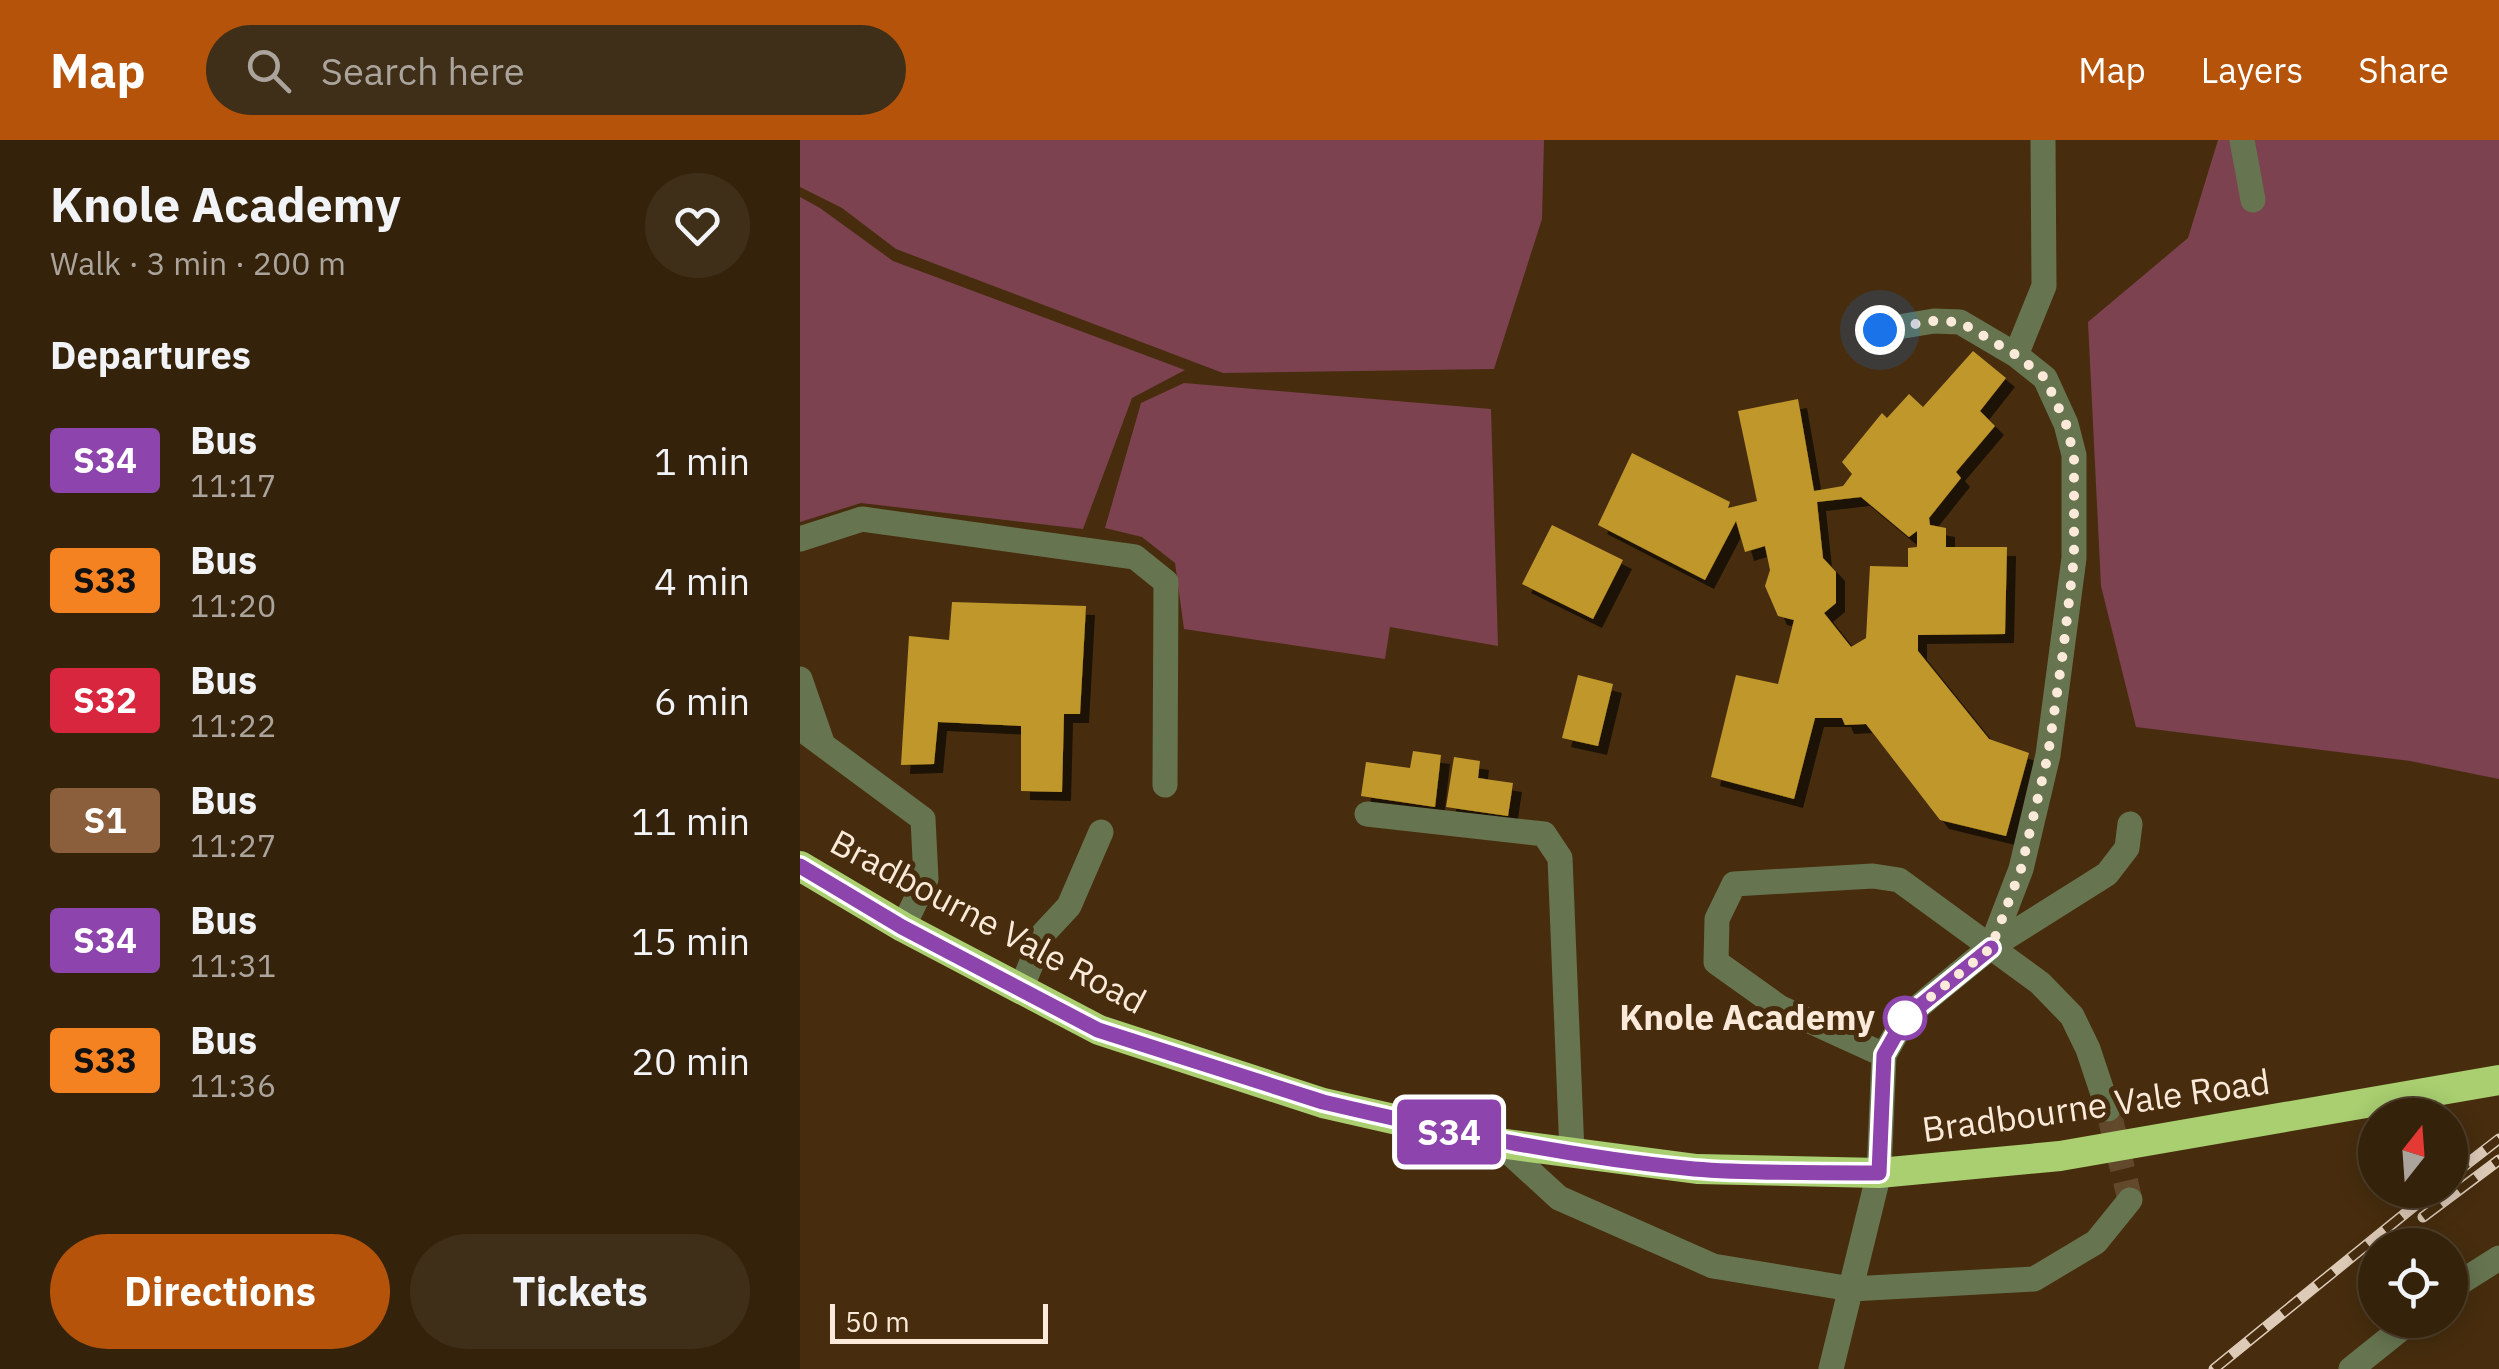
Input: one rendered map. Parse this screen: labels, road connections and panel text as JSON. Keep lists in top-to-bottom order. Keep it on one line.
{"streets":{"highway":["Bradbourne Vale Road"]},"places":["Knole Academy"],"lines":["bus line S34"],"scale_bar":"50 m","north":"top","page":{"header":"Map","search":"Search here","nav":["Map","Layers","Share"],"heading":[["Knole Academy","Walk · 3 min · 200 m"],"Departures"],"on_map":"S34","list":[{"mark":"S34","name":"Bus","note":"11:17","value":"1 min"},{"mark":"S33","name":"Bus","note":"11:20","value":"4 min"},{"mark":"S32","name":"Bus","note":"11:22","value":"6 min"},{"mark":"S1","name":"Bus","note":"11:27","value":"11 min"},{"mark":"S34","name":"Bus","note":"11:31","value":"15 min"},{"mark":"S33","name":"Bus","note":"11:36","value":"20 min"}],"buttons":["Directions","Tickets"],"scale":"50 m"}}
